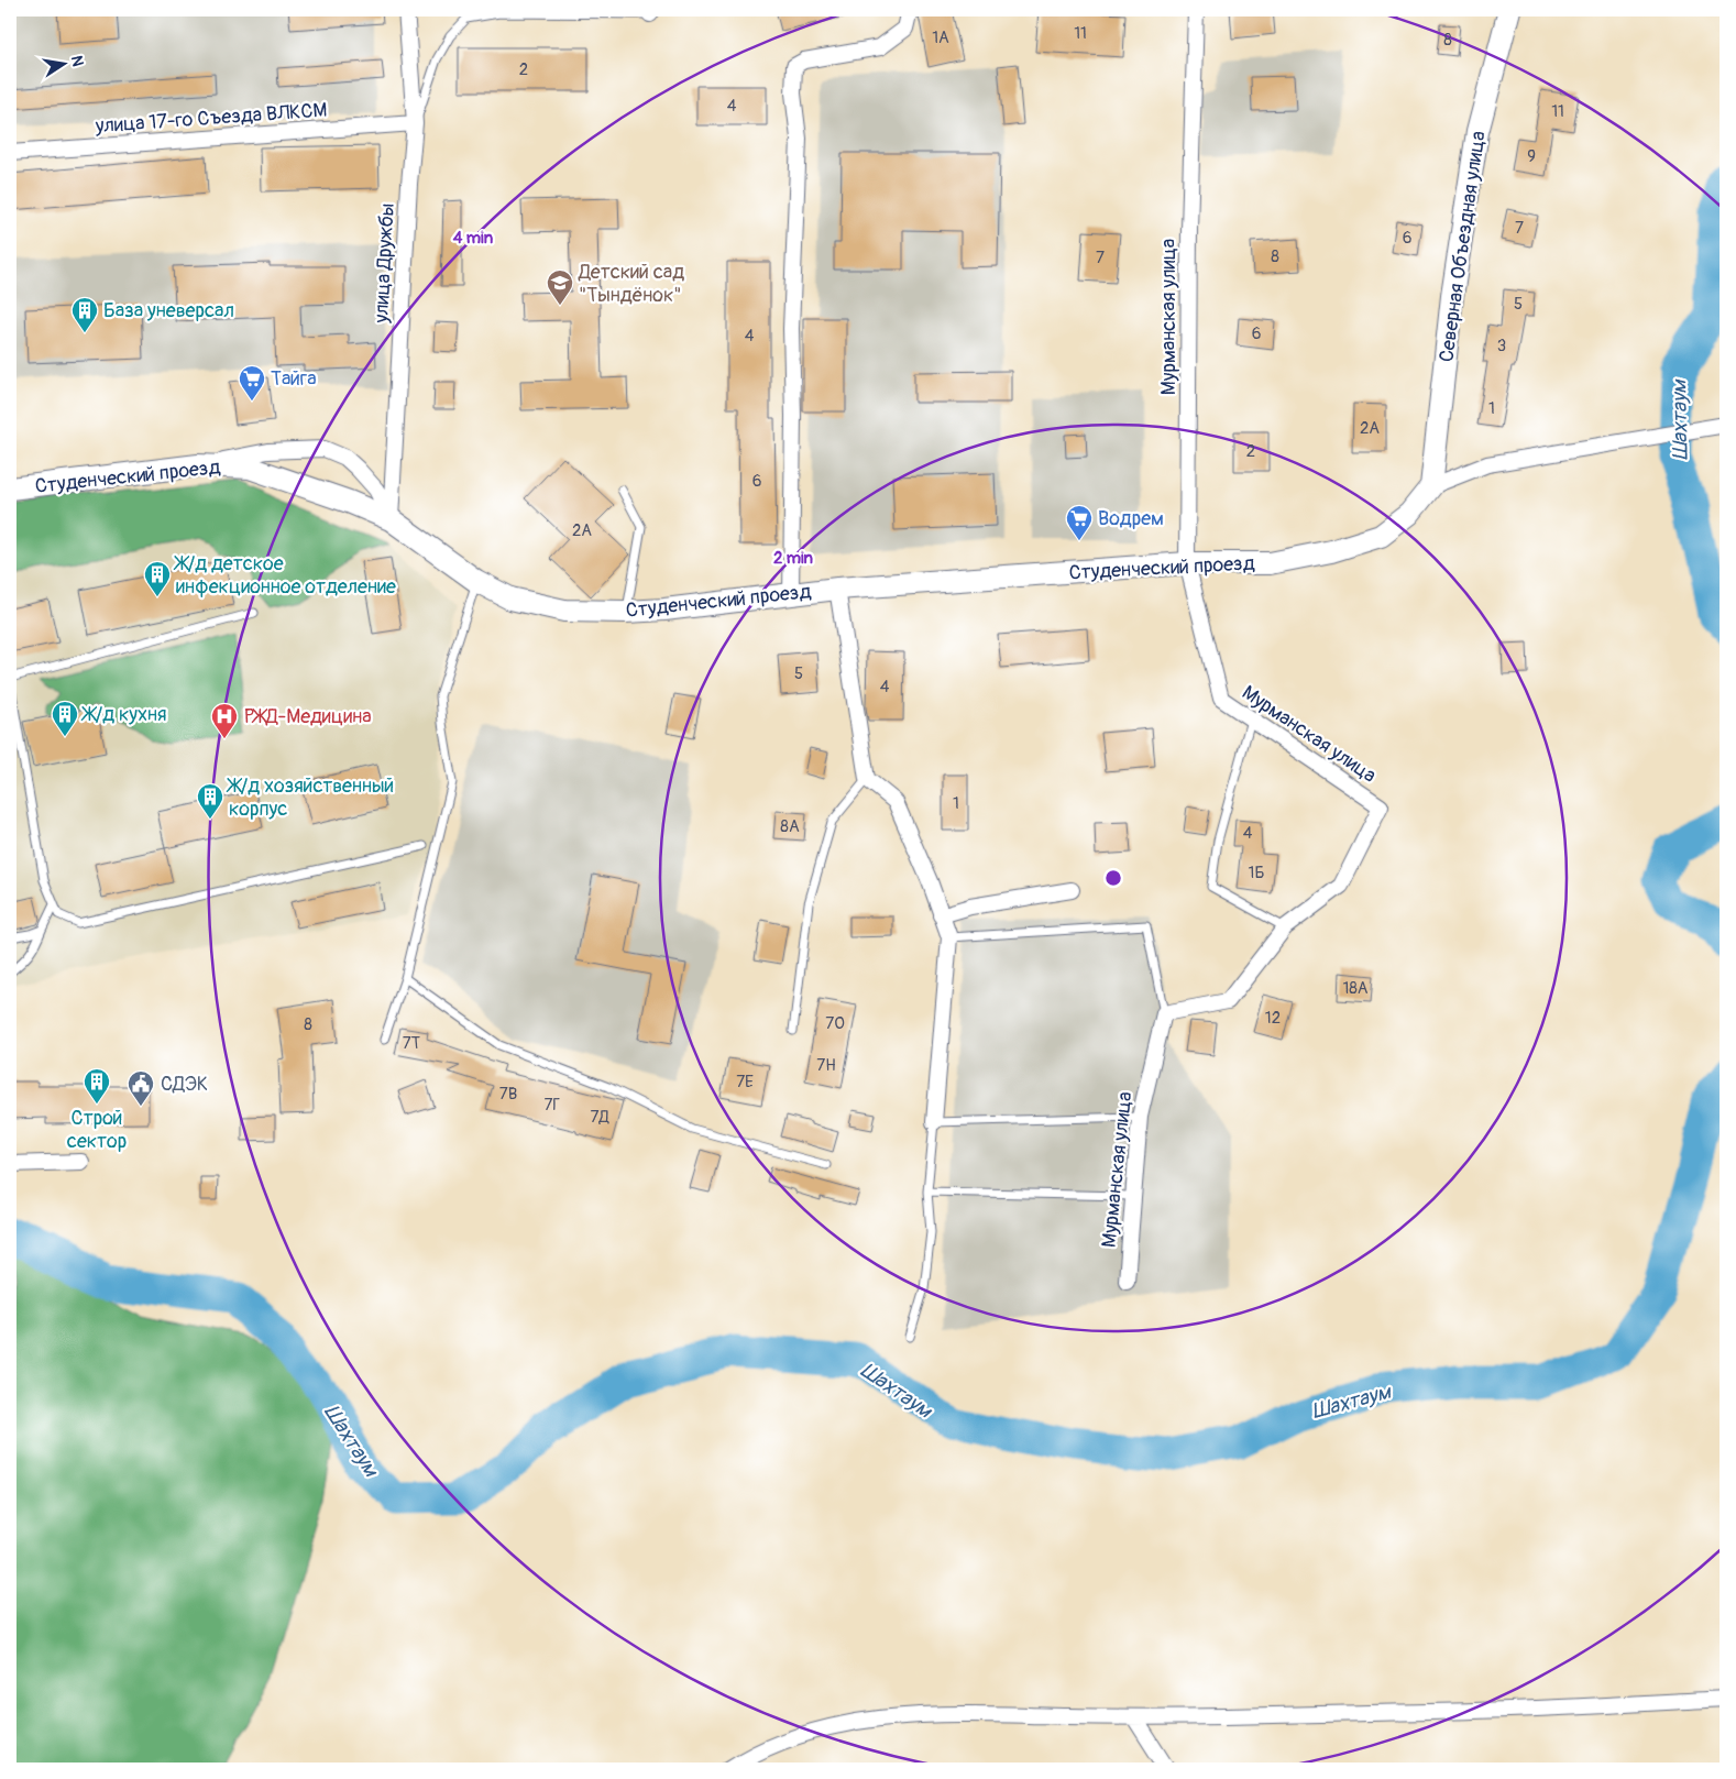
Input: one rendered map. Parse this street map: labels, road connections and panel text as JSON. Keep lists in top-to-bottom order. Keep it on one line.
{"streets":{"street":["улица 17-го Съезда ВЛКСМ","Северная Объездная улица","улица Дружбы","Мурманская улица","Студенческий проезд"]},"crossings":[["улица 17-го Съезда ВЛКСМ","улица Дружбы"],["Северная Объездная улица","Студенческий проезд"],["улица Дружбы","Студенческий проезд"],["Мурманская улица","Студенческий проезд"]],"water":["Шахтаум"],"places":{"school or university":["Детский сад \"Тындёнок\""],"building":["База уневерсал","Ж/д детское инфекционное отделение","Ж/д кухня","Ж/д хозяйственный корпус","Строй сектор"],"supermarket":["Тайга","Водрем"],"hospital":["РЖД-Медицина"],"public building":["СДЭК"]},"house_numbers":["11","1А","8","2","4","11","9","7","6","8","7","5","6","4","3","1","2А","2","6","2А","5","4","1","8А","4","1Б","18А","12","7О","8","7Т","7Н","7Е","7В","7Г","7Д"],"north":"right","rings":["4 min","2 min"]}
